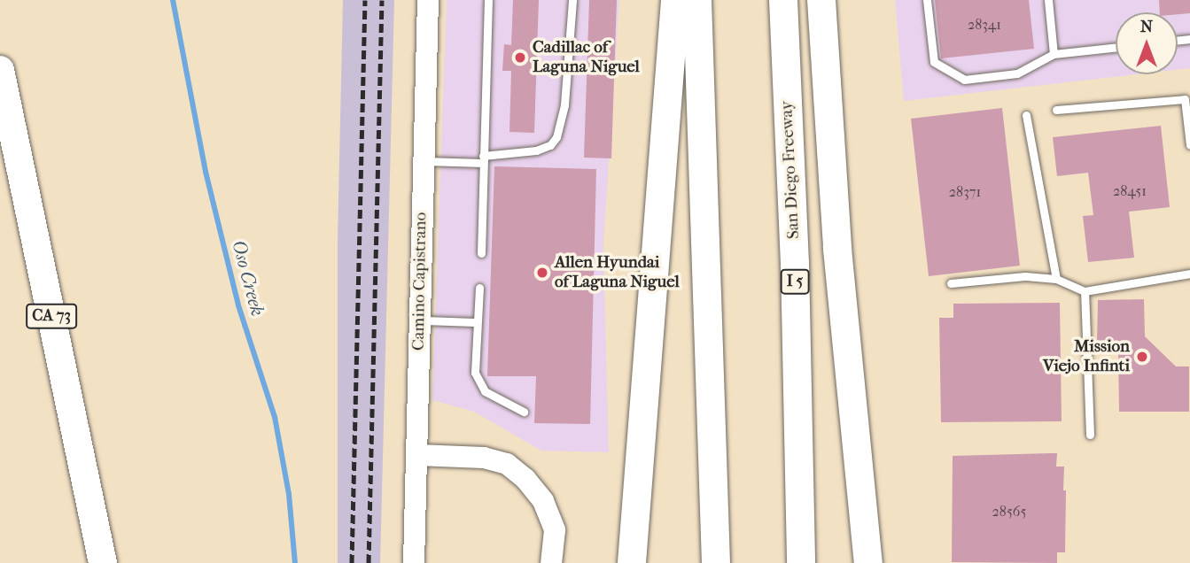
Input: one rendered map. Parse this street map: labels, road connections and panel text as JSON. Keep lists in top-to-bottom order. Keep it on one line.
{"streets":{"highway":["San Diego Freeway","I 5","CA 73"],"street":["Camino Capistrano"]},"water":["Oso Creek"],"places":["Cadillac of Laguna Niguel","Allen Hyundai of Laguna Niguel","Mission Viejo Infinti"],"house_numbers":["28341","28451","28371","28565"],"north":"top"}
